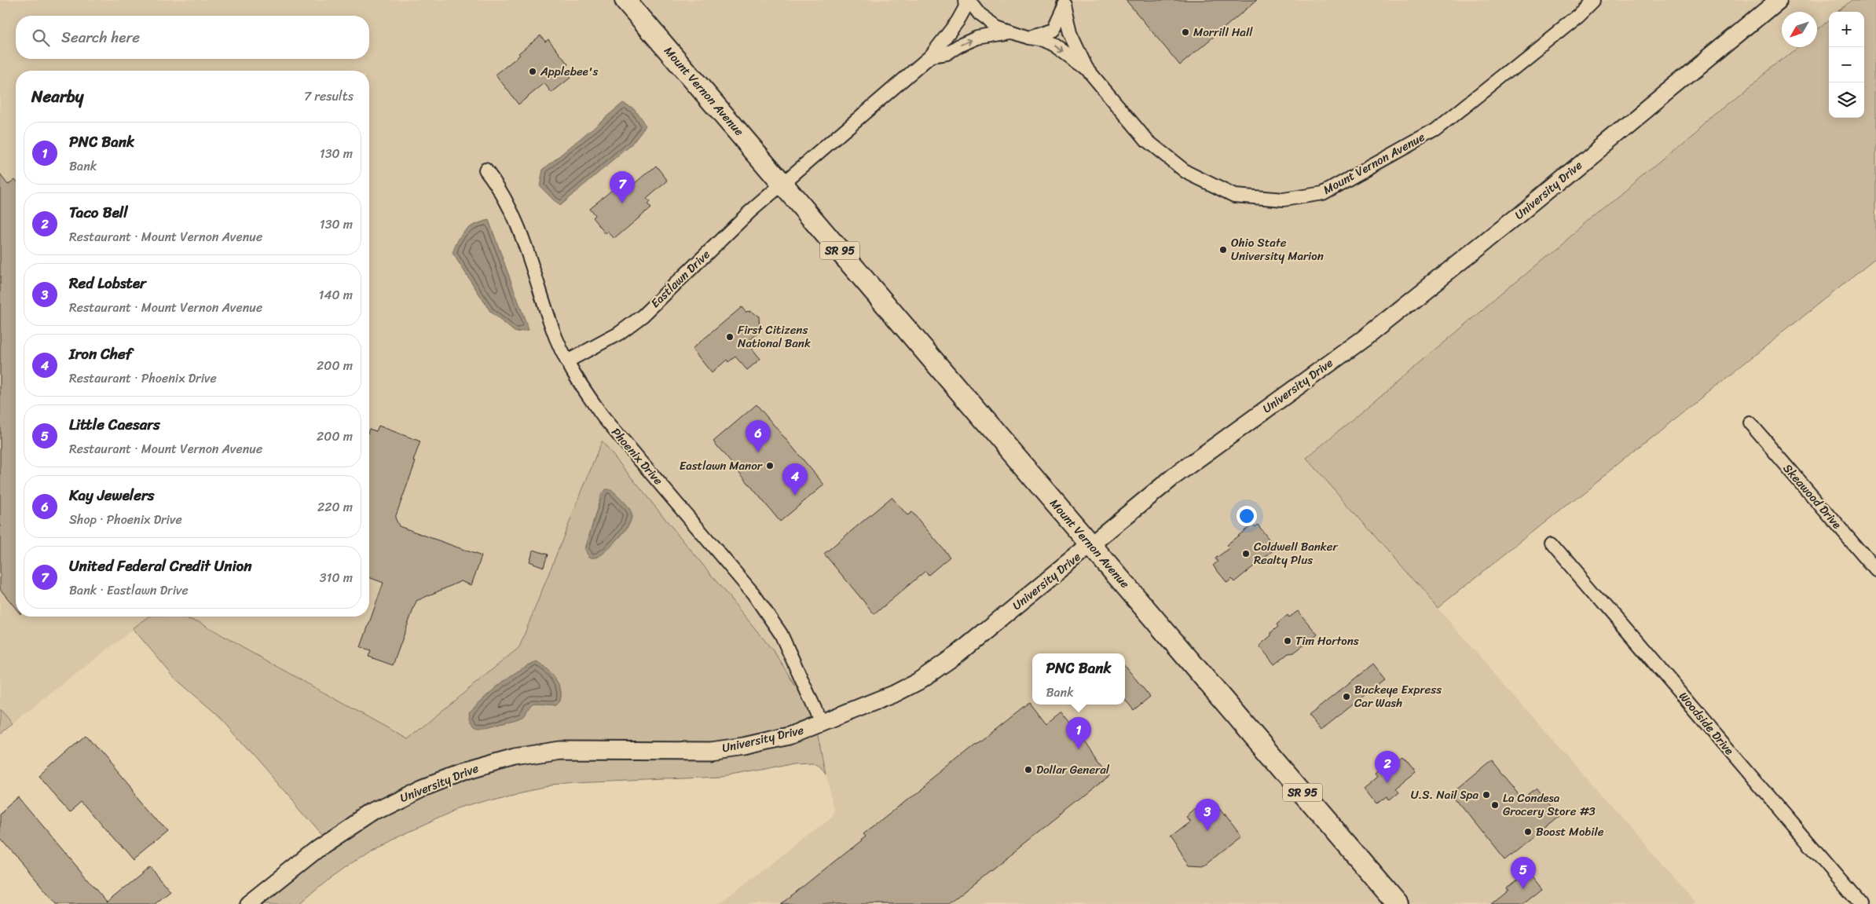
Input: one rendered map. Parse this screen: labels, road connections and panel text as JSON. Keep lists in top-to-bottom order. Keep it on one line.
{"streets":{"main road":["Mount Vernon Avenue","SR 95"],"street":["University Drive","Eastlawn Drive","Phoenix Drive","Skeawood Drive","Woodside Drive"]},"crossings":[["Mount Vernon Avenue","University Drive"],["Mount Vernon Avenue","Eastlawn Drive"],["University Drive","Phoenix Drive"],["Eastlawn Drive","Phoenix Drive"]],"places":["Morrill Hall","Applebee's","Ohio State University Marion","First Citizens National Bank","Eastlawn Manor","Coldwell Banker Realty Plus","Tim Hortons","Buckeye Express Car Wash","Dollar General","U.S. Nail Spa","La Condesa Grocery Store #3","Boost Mobile"],"north":"bottom left","page":{"map_buttons":["+","−"],"search":"Search here","heading":["Nearby","7 results"],"list":[{"mark":"1","name":"PNC Bank","note":"Bank","value":"130 m"},{"mark":"2","name":"Taco Bell","note":"Restaurant · Mount Vernon Avenue","value":"130 m"},{"mark":"3","name":"Red Lobster","note":"Restaurant · Mount Vernon Avenue","value":"140 m"},{"mark":"4","name":"Iron Chef","note":"Restaurant · Phoenix Drive","value":"200 m"},{"mark":"5","name":"Little Caesars","note":"Restaurant · Mount Vernon Avenue","value":"200 m"},{"mark":"6","name":"Kay Jewelers","note":"Shop · Phoenix Drive","value":"220 m"},{"mark":"7","name":"United Federal Credit Union","note":"Bank · Eastlawn Drive","value":"310 m"}],"pins":["7","6","4","1","2","3","5"],"popup":["PNC Bank","Bank"]}}
